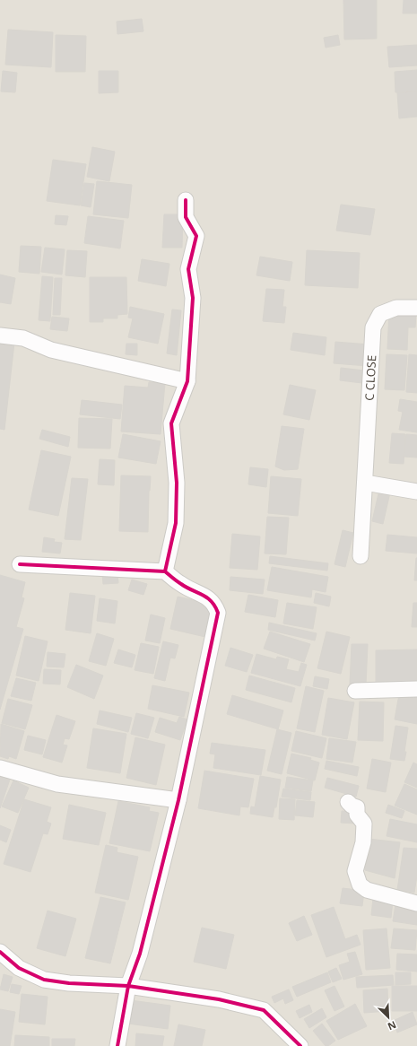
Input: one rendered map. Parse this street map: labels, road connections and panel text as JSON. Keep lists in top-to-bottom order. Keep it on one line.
{"streets":{"street":["C CLOSE"]},"north":"bottom right"}
